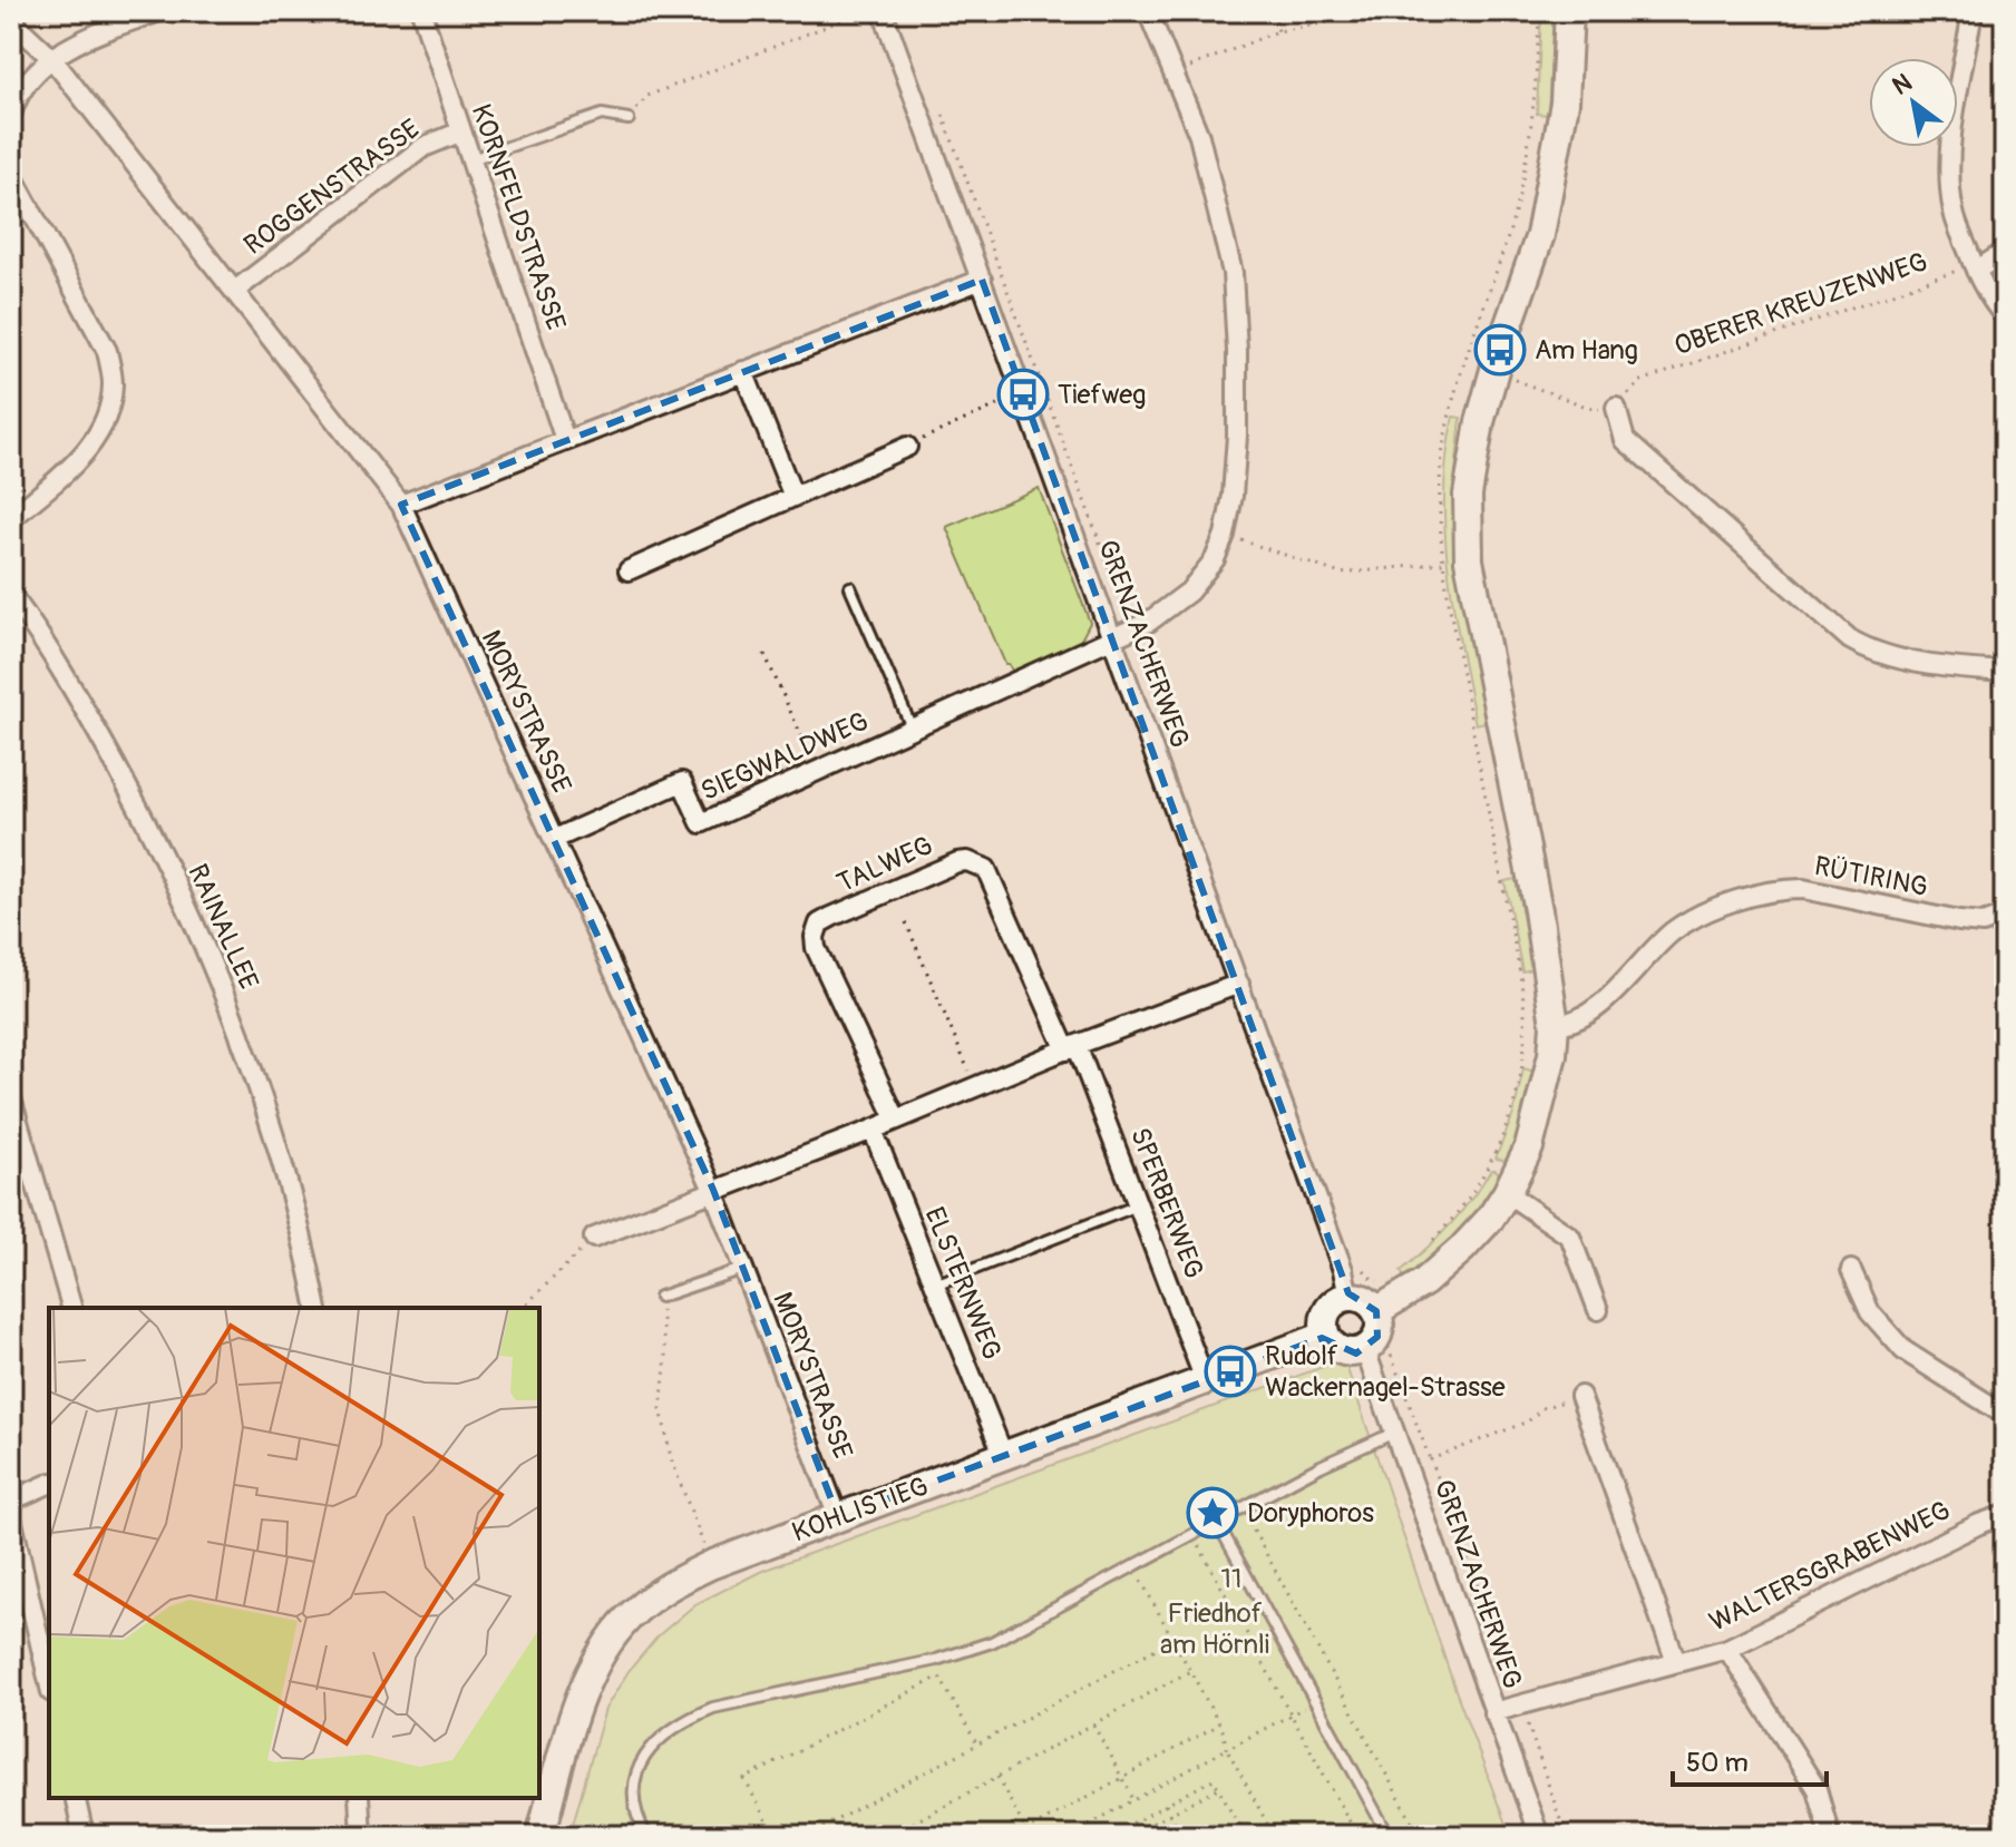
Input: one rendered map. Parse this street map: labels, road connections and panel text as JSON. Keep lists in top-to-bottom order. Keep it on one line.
{"streets":{"street":["ROGGENSTRASSE","KORNFELDSTRASSE","GRENZACHERWEG","MORYSTRASSE","SIEGWALDWEG","TALWEG","RÜTIRING","RAINALLEE","SPERBERWEG","ELSTERNWEG","KOHLISTIEG","WALTERSGRABENWEG"],"path":["OBERER KREUZENWEG"]},"crossings":[["ROGGENSTRASSE","KORNFELDSTRASSE"],["ROGGENSTRASSE","MORYSTRASSE"],["GRENZACHERWEG","SIEGWALDWEG"],["GRENZACHERWEG","KOHLISTIEG"],["GRENZACHERWEG","WALTERSGRABENWEG"],["MORYSTRASSE","SIEGWALDWEG"],["MORYSTRASSE","KOHLISTIEG"],["TALWEG","SPERBERWEG"],["SPERBERWEG","KOHLISTIEG"],["ELSTERNWEG","KOHLISTIEG"]],"parks":["11","Friedhof am Hörnli"],"places":{"bus stop":["Am Hang","Tiefweg","Rudolf Wackernagel-Strasse"],"place":["Doryphoros"]},"scale_bar":"50 m","north":"top left"}
